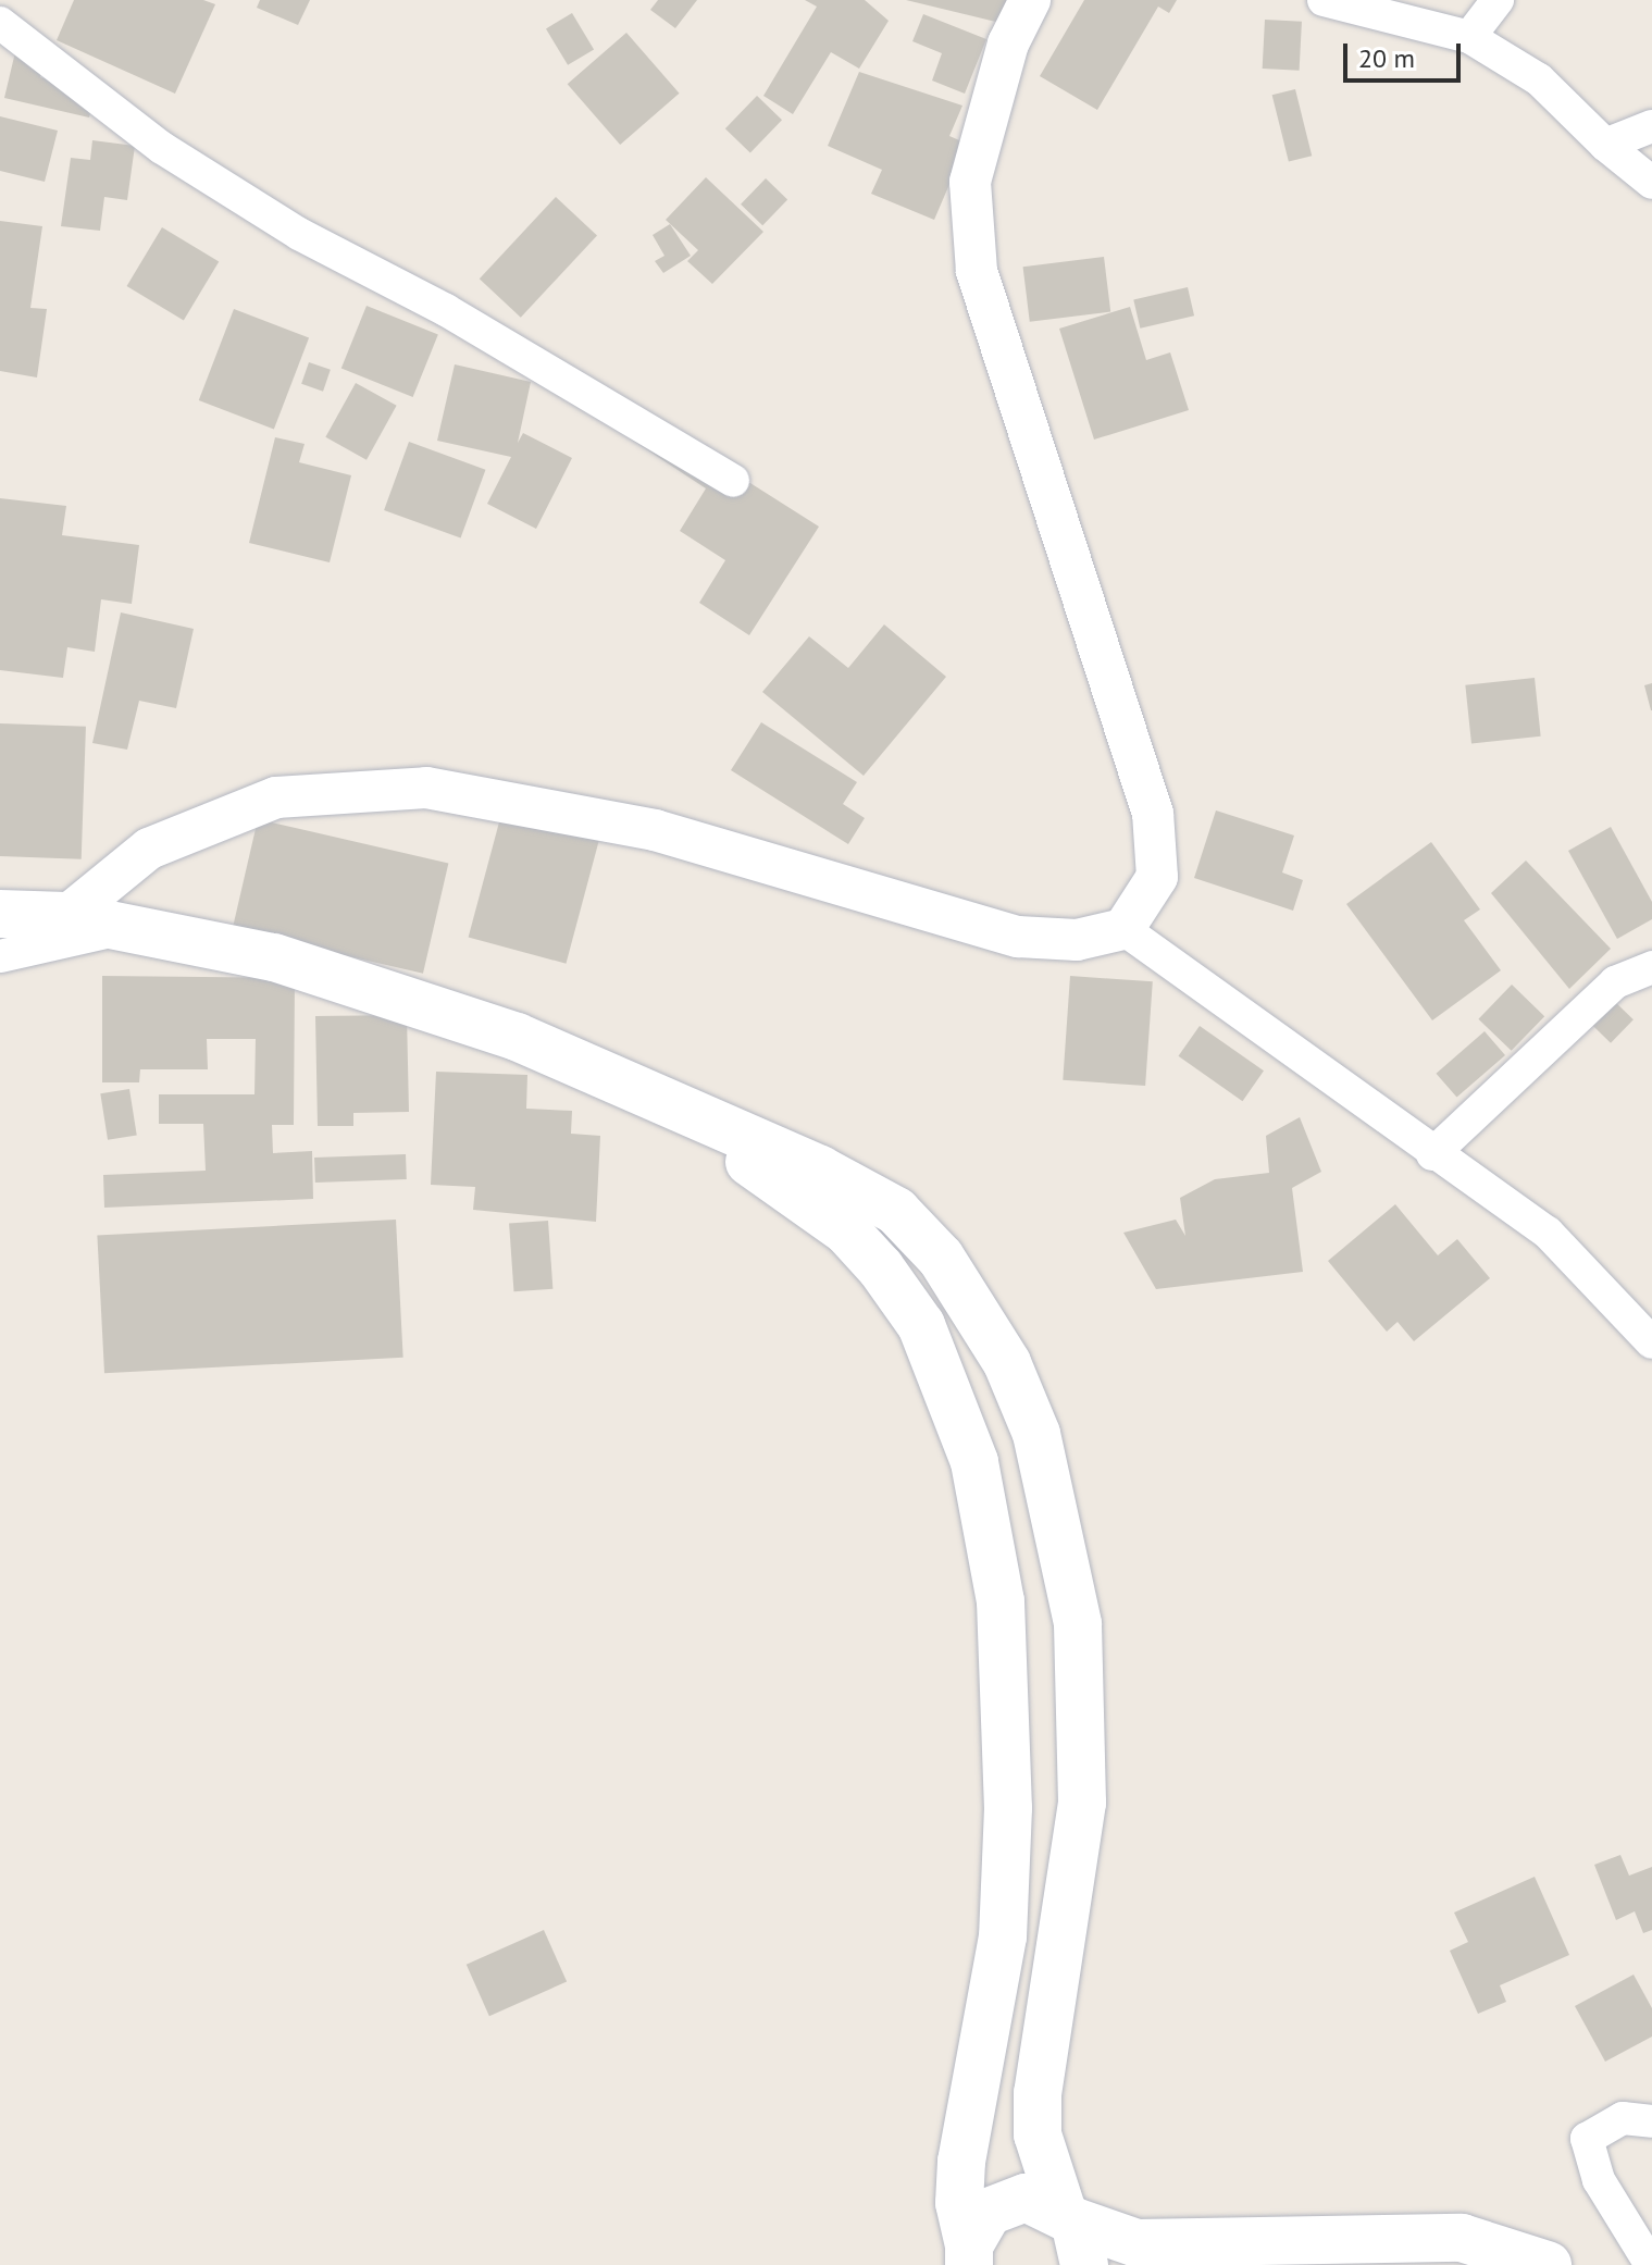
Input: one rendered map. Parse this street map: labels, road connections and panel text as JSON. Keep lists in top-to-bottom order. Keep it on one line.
{"scale_bar":"20 m"}
